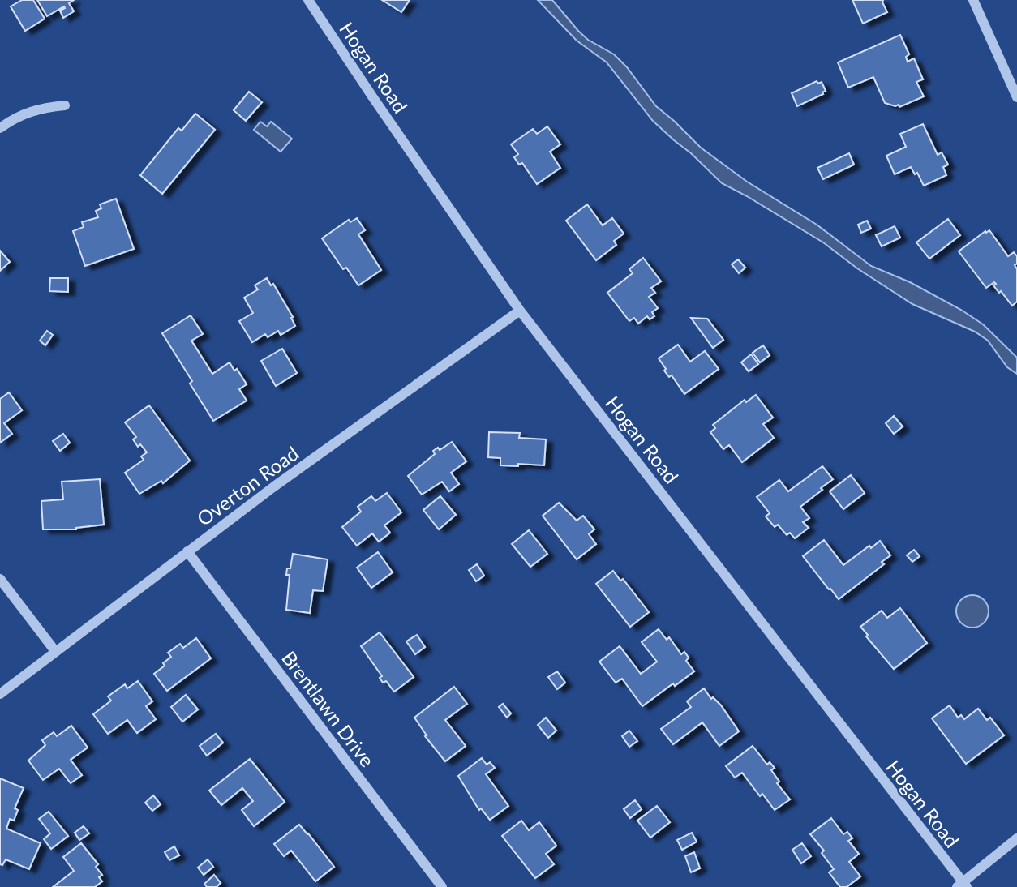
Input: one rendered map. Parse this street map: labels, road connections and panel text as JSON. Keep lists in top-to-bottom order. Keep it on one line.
{"streets":{"street":["Hogan Road","Overton Road","Brentlawn Drive"]},"crossings":[["Hogan Road","Overton Road"],["Overton Road","Brentlawn Drive"]]}
